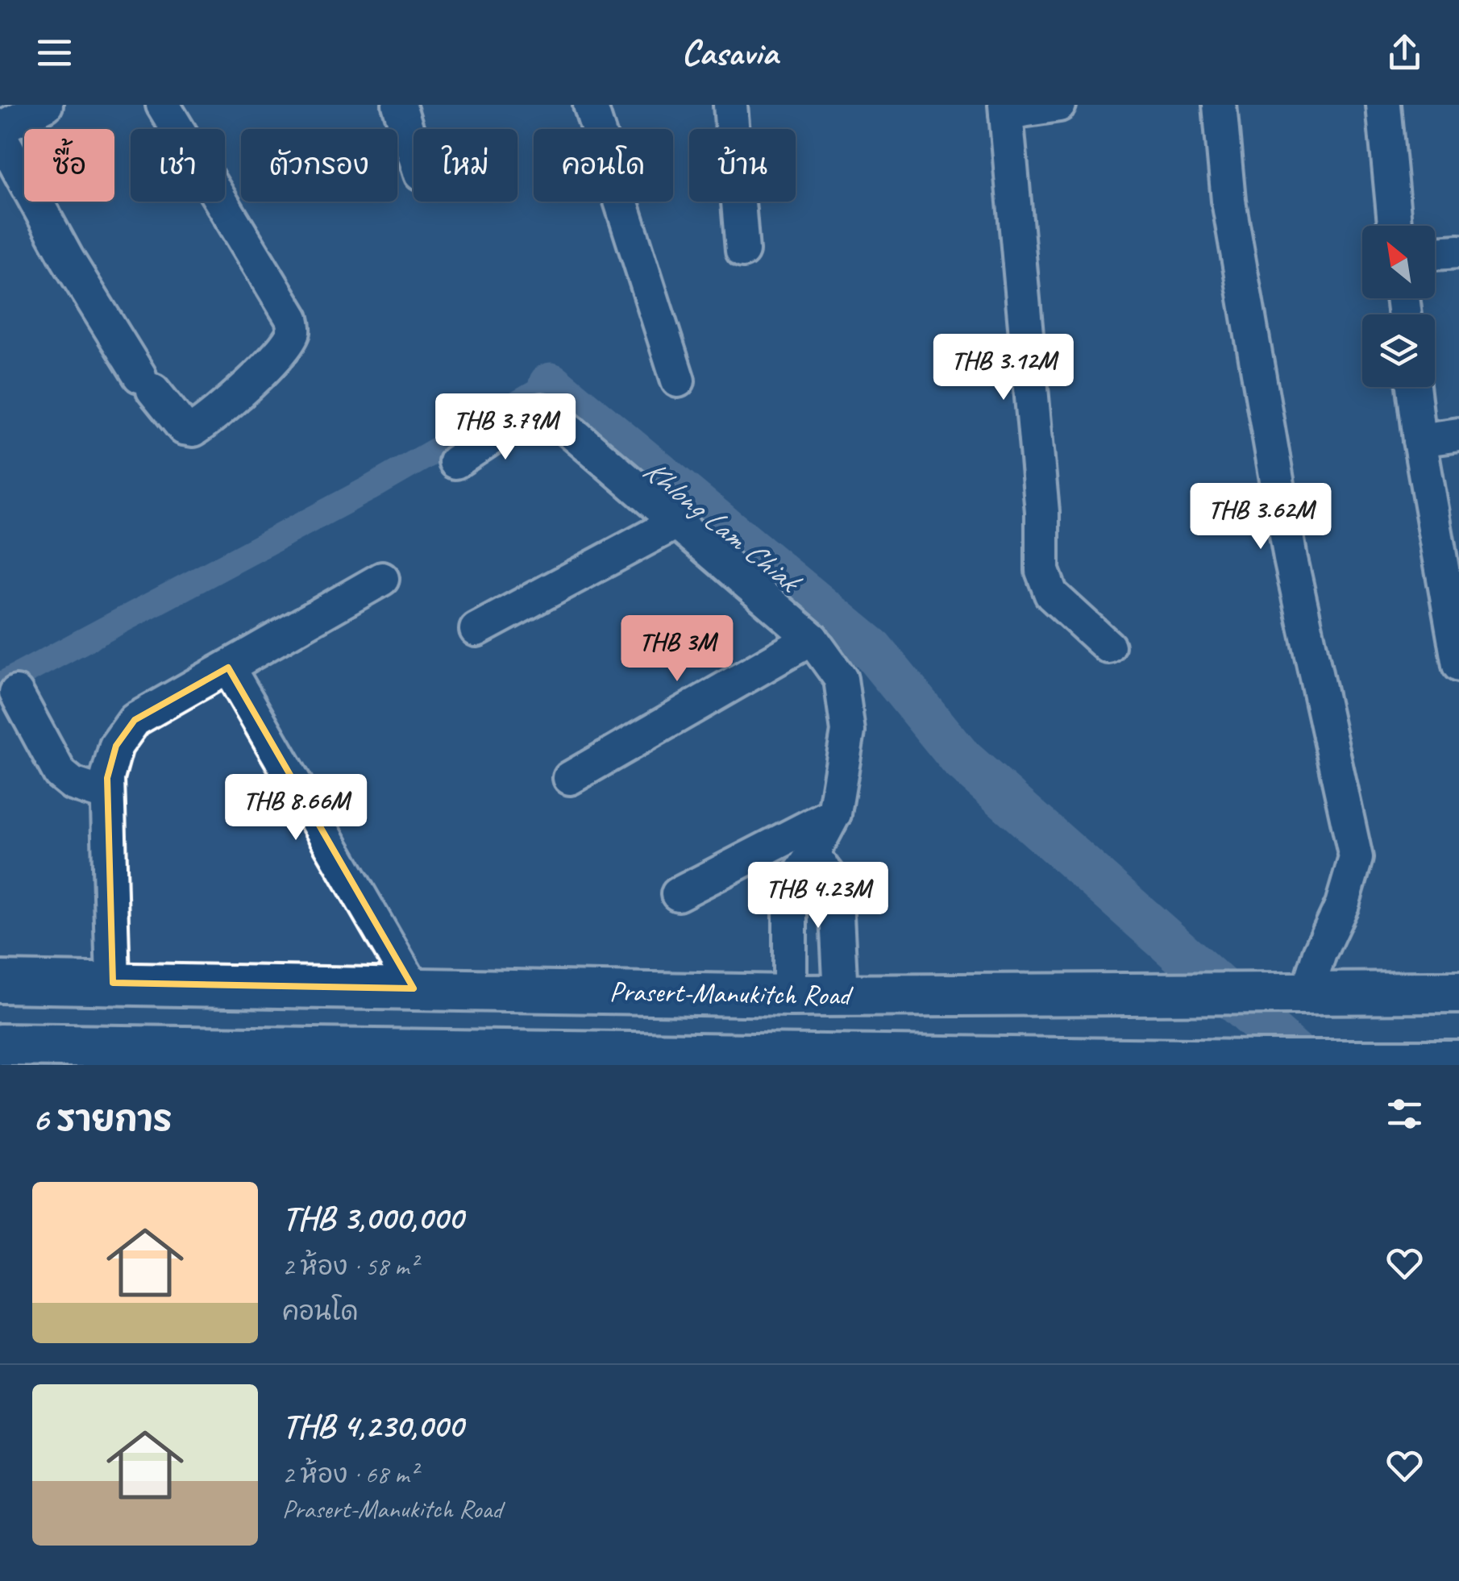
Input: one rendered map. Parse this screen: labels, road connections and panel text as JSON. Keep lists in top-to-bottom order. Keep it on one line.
{"streets":{"main road":["Prasert-Manukitch Road"]},"water":["Khlong Lam Chiak"],"north":"top left","page":{"header":"Casavia","chip":["ซื้อ","เช่า","ตัวกรอง","ใหม่","คอนโด","บ้าน"],"price":["THB 3.12M","THB 3.79M","THB 3.62M","THB 3M","THB 8.66M","THB 4.23M"],"heading":"6 รายการ","list":[{"name":"THB 3,000,000","note":"2 ห้อง · 58 m² · คอนโด"},{"name":"THB 4,230,000","note":"2 ห้อง · 68 m² · Prasert-Manukitch Road"}]}}
